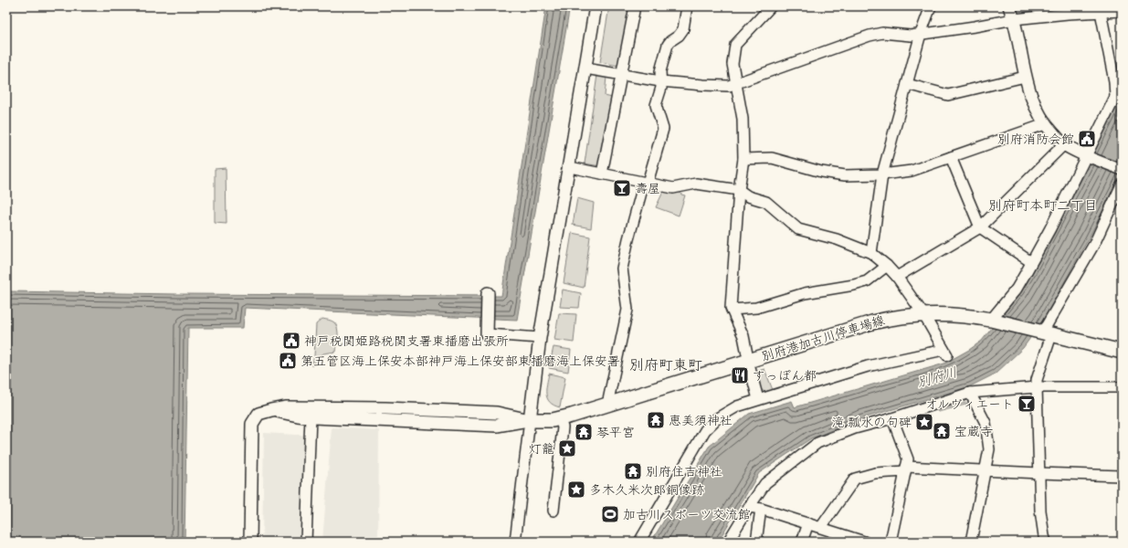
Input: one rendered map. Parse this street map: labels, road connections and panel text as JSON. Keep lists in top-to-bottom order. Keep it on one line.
{"streets":{"main road":["別府港加古川停車場線"]},"districts":["別府町本町二丁目","別府町東町"],"water":["別府川"],"places":{"public building":["別府消防会館","神戸税関姫路税関支署東播磨出張所","第五管区海上保安本部神戸海上保安部東播磨海上保安署"],"bar":["壽屋","オルヴィエート"],"restaurant":["すっぽん都"],"temple":["恵美須神社","宝蔵寺","琴平宮","別府住吉神社"],"place":["滝 瓢水の句碑","灯籠","多木久米次郎銅像跡"],"sports":["加古川スポーツ交流館"]}}
